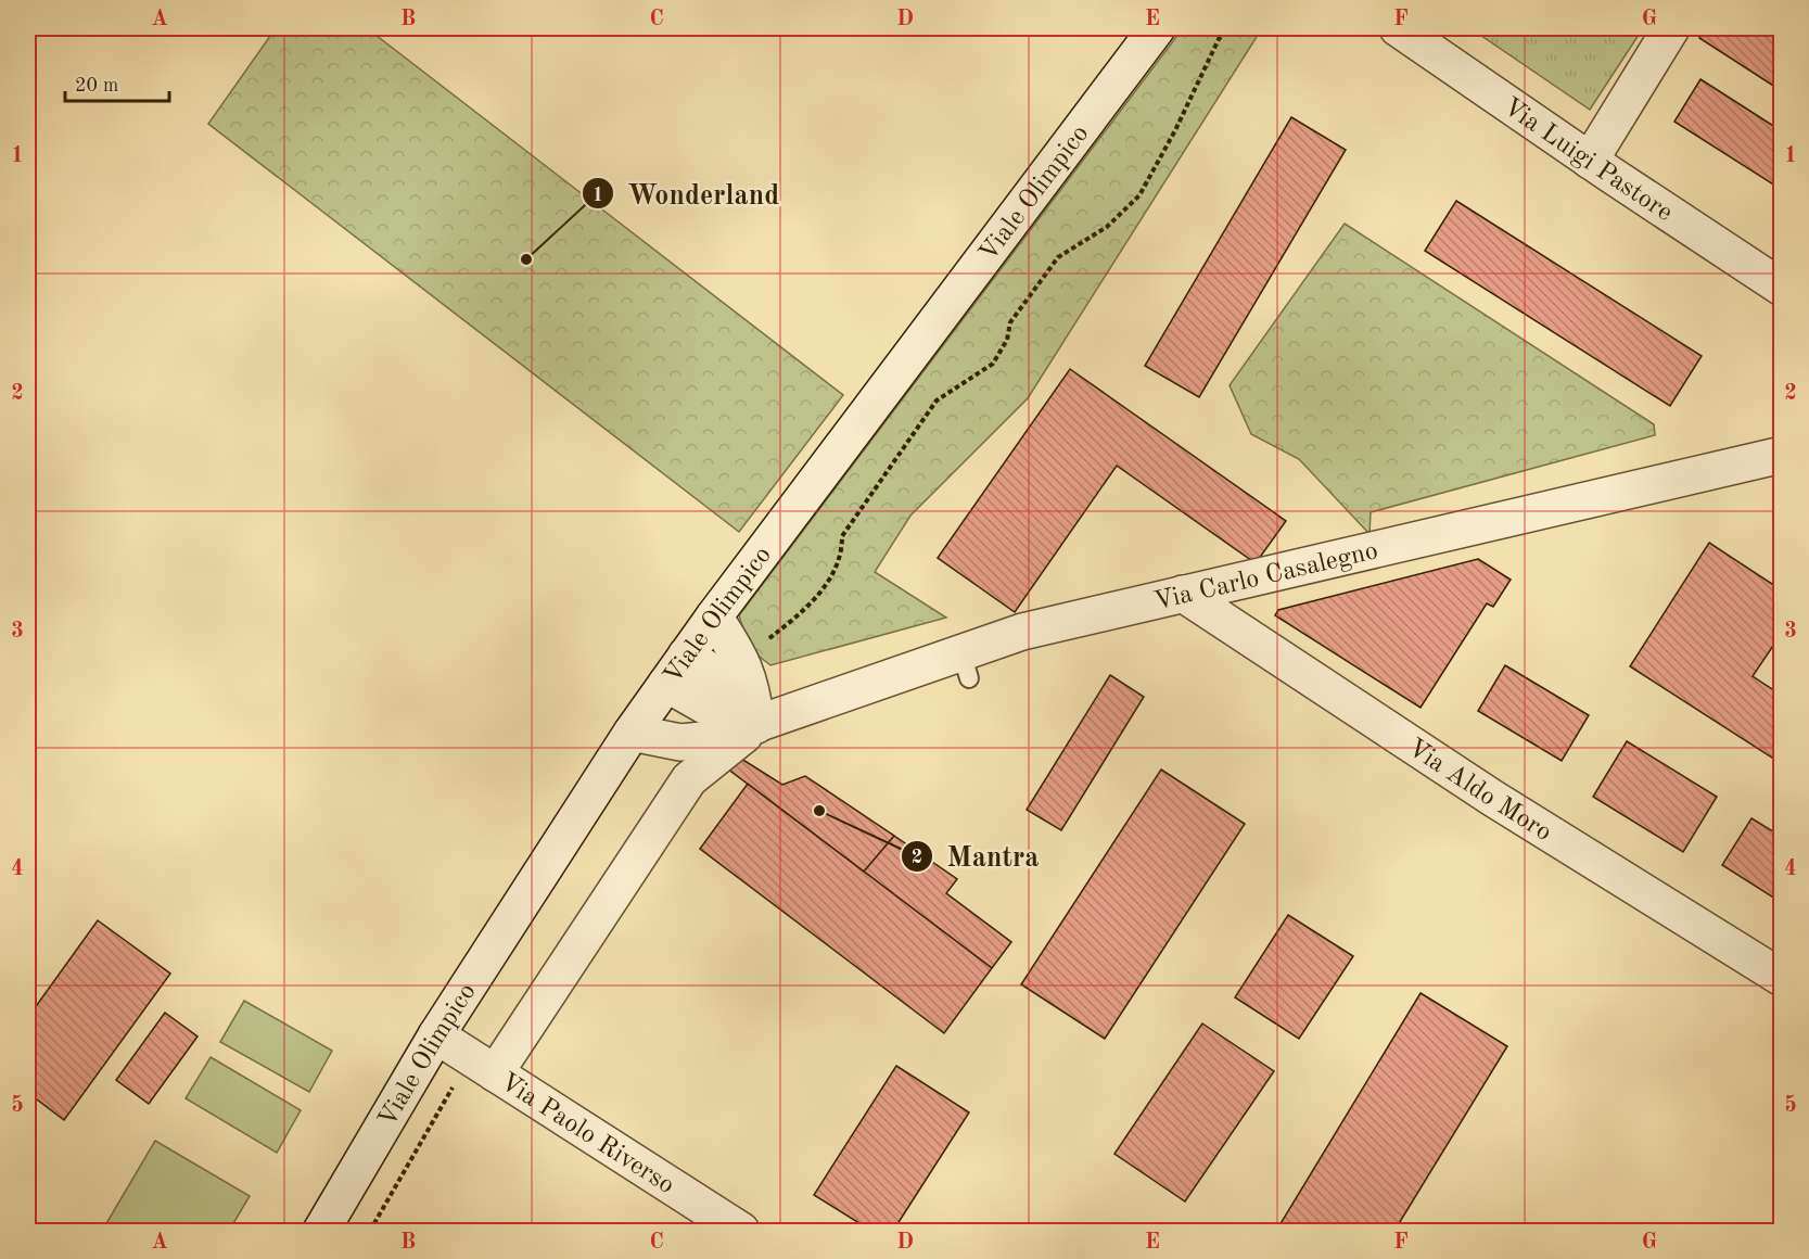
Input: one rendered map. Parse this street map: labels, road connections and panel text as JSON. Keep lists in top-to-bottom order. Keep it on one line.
{"streets":{"street":["Via Luigi Pastore","Viale Olimpico","Via Carlo Casalegno","Via Aldo Moro","Via Paolo Riverso"]},"crossings":[["Viale Olimpico","Via Carlo Casalegno"],["Viale Olimpico","Via Paolo Riverso"],["Via Carlo Casalegno","Via Aldo Moro"]],"places":["Wonderland","Mantra"],"scale_bar":"20 m","grid":{"columns":["A","B","C","D","E","F","G"],"rows":["1","2","3","4","5"]}}
